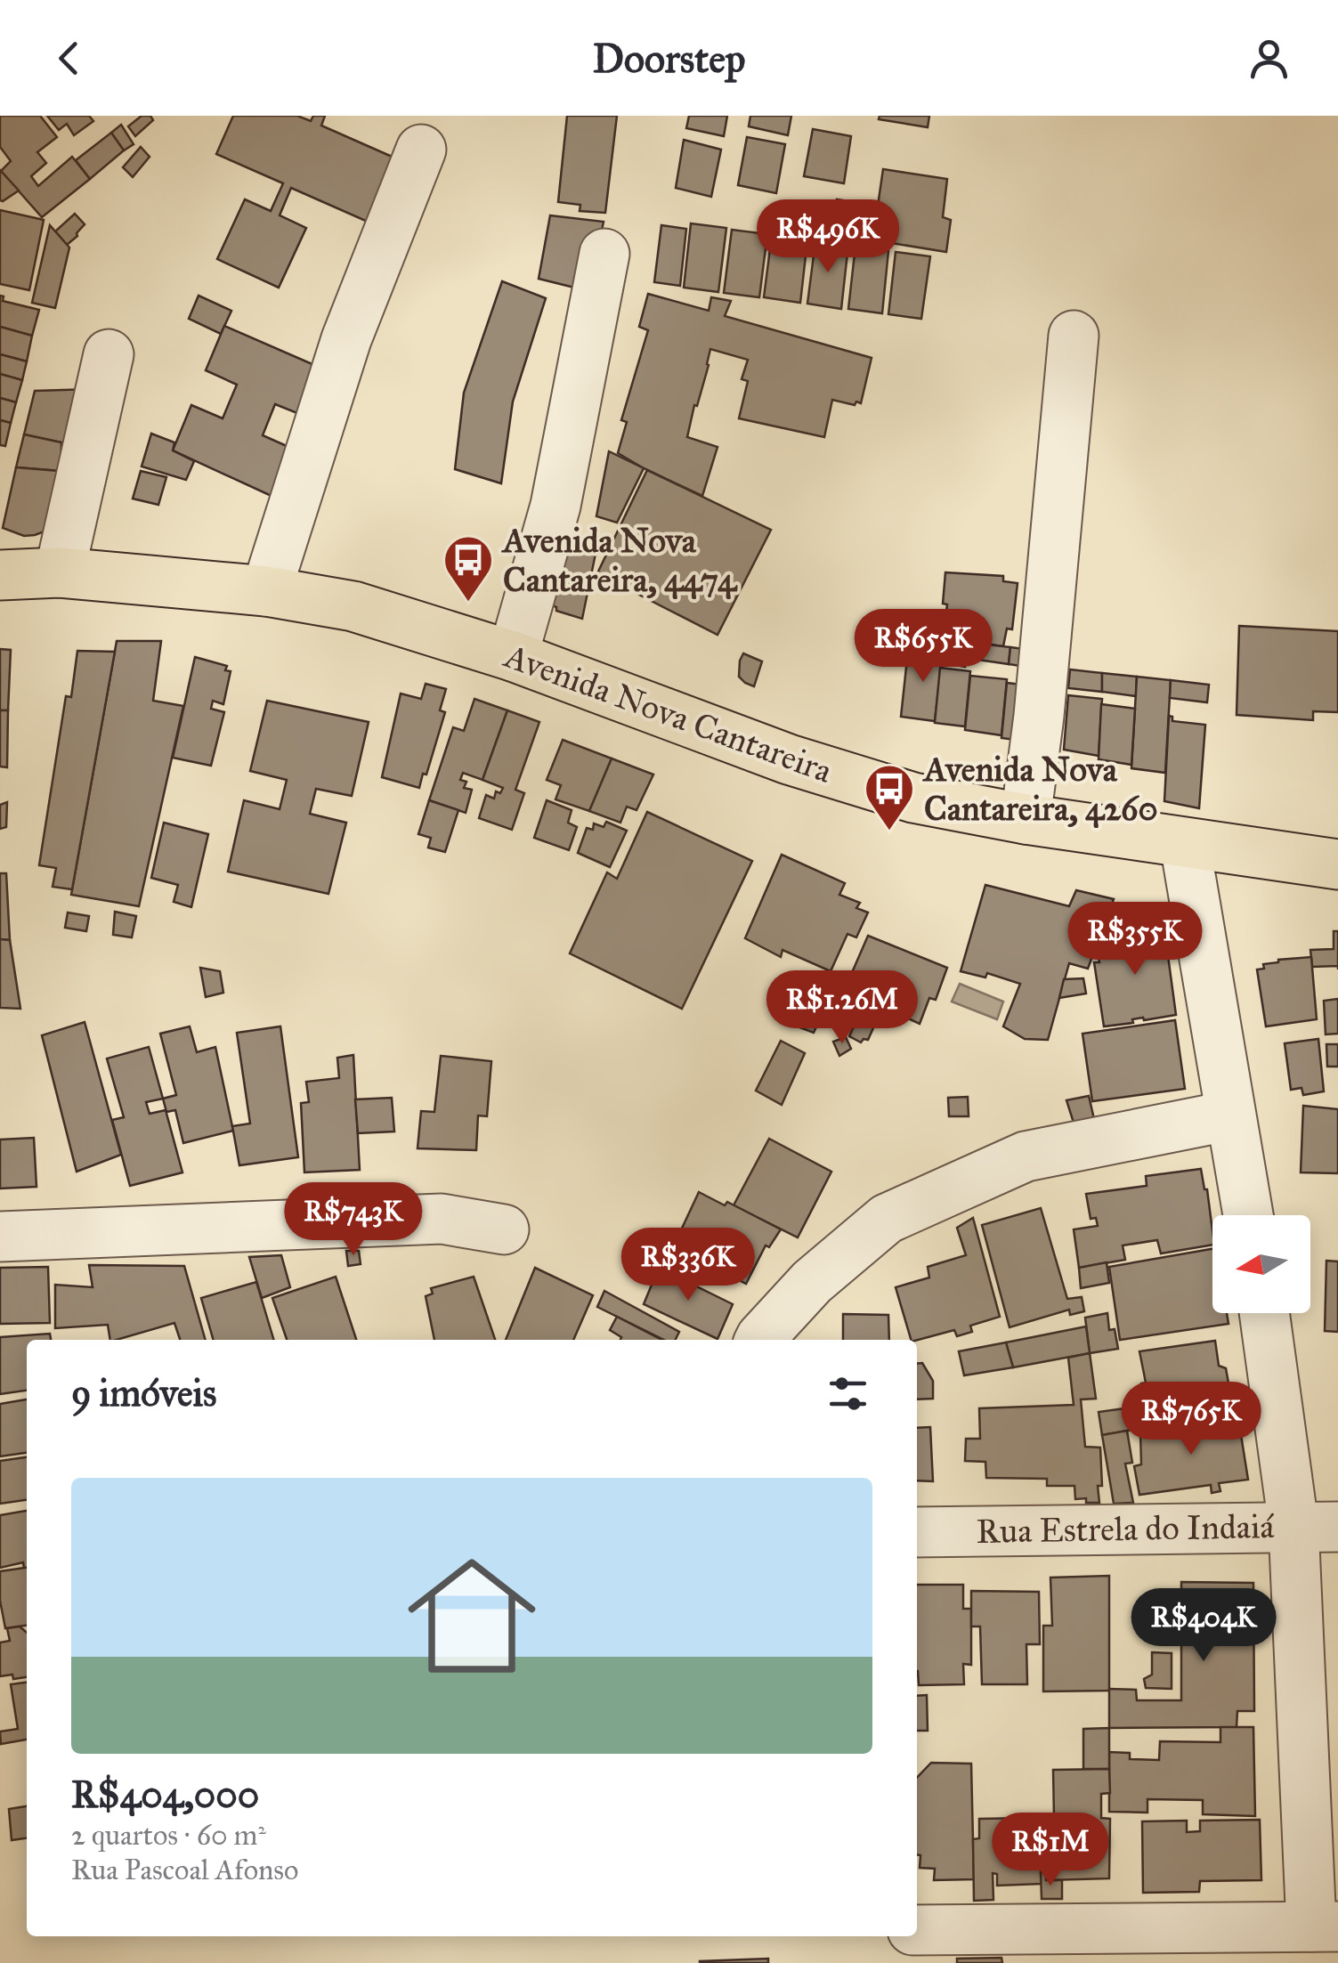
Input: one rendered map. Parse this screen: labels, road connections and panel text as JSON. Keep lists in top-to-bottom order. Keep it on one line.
{"streets":{"main road":["Avenida Nova Cantareira"],"street":["Rua Estrela do Indaiá"]},"places":{"bus stop":["Avenida Nova Cantareira, 4474","Avenida Nova Cantareira, 4260"]},"north":"left","page":{"header":"Doorstep","price":["R$496K","R$655K","R$355K","R$1.26M","R$743K","R$336K","R$765K","R$404K","R$1M"],"heading":"9 imóveis","list":[{"name":"R$404,000","note":"2 quartos · 60 m² · Rua Pascoal Afonso"}]}}
